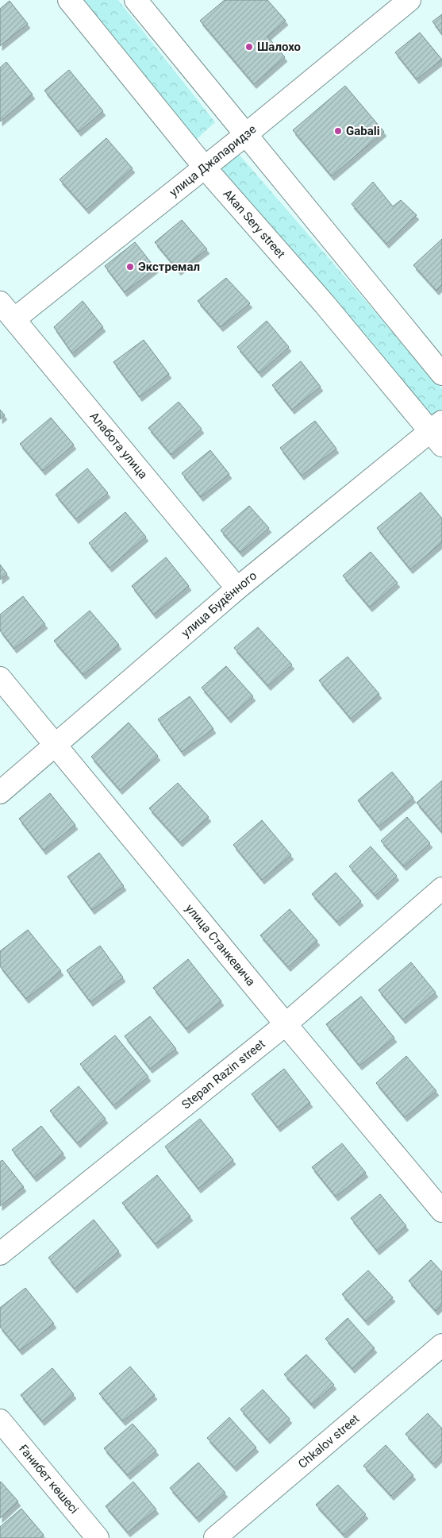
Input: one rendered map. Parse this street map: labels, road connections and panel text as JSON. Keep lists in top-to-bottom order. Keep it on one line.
{"streets":{"street":["улица Джапаридзе","Akan Sery street","Алабота улица","улица Будённого","улица Станкевича","Stepan Razin street","Chkalov street","Ғанибет көшесі"]},"crossings":[["улица Джапаридзе","Akan Sery street"],["улица Джапаридзе","Алабота улица"],["Akan Sery street","улица Будённого"],["Алабота улица","улица Будённого"],["улица Будённого","улица Станкевича"],["улица Станкевича","Stepan Razin street"]],"places":["Шалохо","Gabali","Экстремал"]}
